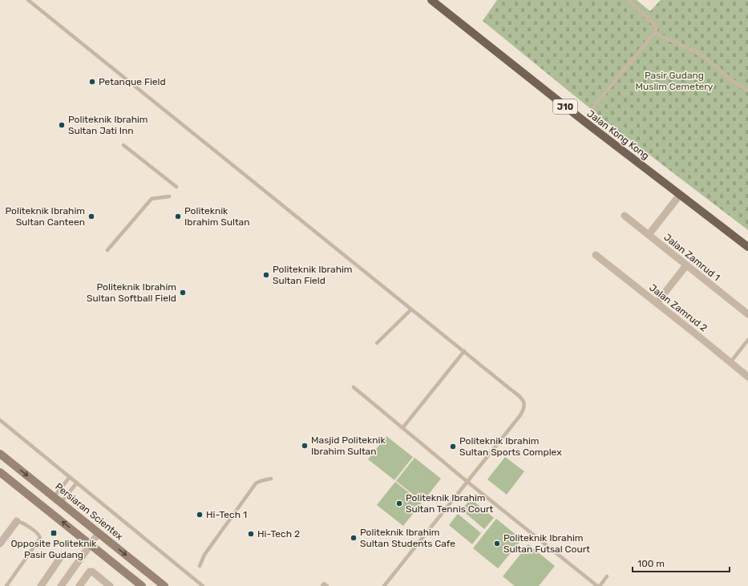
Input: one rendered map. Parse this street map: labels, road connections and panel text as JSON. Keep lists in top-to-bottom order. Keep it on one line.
{"streets":{"main road":["J10","Jalan Kong Kong","Persiaran Scientex"],"street":["Jalan Zamrud 1","Jalan Zamrud 2"]},"parks":["Pasir Gudang Muslim Cemetery"],"places":{"other":["Petanque Field","Politeknik Ibrahim Sultan Jati Inn","Politeknik Ibrahim Sultan Canteen","Politeknik Ibrahim Sultan","Politeknik Ibrahim Sultan Field","Politeknik Ibrahim Sultan Softball Field","Masjid Politeknik Ibrahim Sultan","Politeknik Ibrahim Sultan Sports Complex","Politeknik Ibrahim Sultan Tennis Court","Hi-Tech 1","Hi-Tech 2","Politeknik Ibrahim Sultan Students Cafe","Politeknik Ibrahim Sultan Futsal Court"],"transit":["Opposite Politeknik Pasir Gudang"]},"scale_bar":"100 m"}
